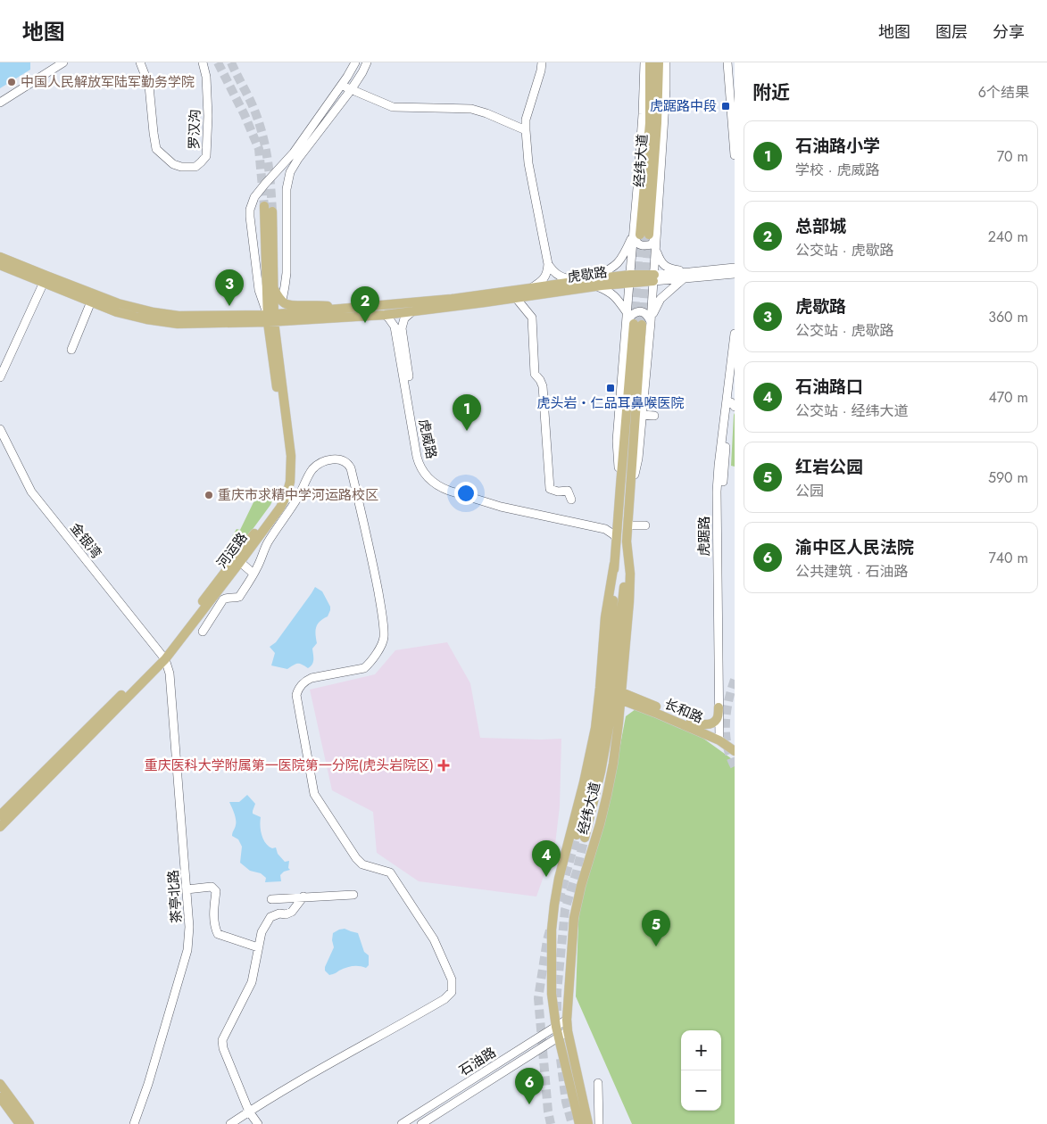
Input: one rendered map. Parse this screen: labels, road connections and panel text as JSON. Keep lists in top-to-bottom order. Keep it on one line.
{"streets":{"main road":["经纬大道","虎歇路","河运路","长和路"],"street":["罗汉沟","虎威路","虎踞路","金银湾","茶亭北路","石油路"]},"crossings":[["经纬大道","长和路"],["经纬大道","石油路"],["虎歇路","虎威路"],["虎歇路","河运路"],["虎踞路","长和路"],["金银湾","河运路"],["金银湾","茶亭北路"],["河运路","茶亭北路"]],"places":{"other":["中国人民解放军陆军勤务学院","重庆市求精中学河运路校区"],"transit":["虎踞路中段","虎头岩‧仁品耳鼻喉医院"],"health":["重庆医科大学附属第一医院第一分院(虎头岩院区)"]},"page":{"header":"地图","nav":["地图","图层","分享"],"heading":["附近","6个结果"],"list":[{"mark":"1","name":"石油路小学","note":"学校 · 虎威路","value":"70 m"},{"mark":"2","name":"总部城","note":"公交站 · 虎歇路","value":"240 m"},{"mark":"3","name":"虎歇路","note":"公交站 · 虎歇路","value":"360 m"},{"mark":"4","name":"石油路口","note":"公交站 · 经纬大道","value":"470 m"},{"mark":"5","name":"红岩公园","note":"公园","value":"590 m"},{"mark":"6","name":"渝中区人民法院","note":"公共建筑 · 石油路","value":"740 m"}],"pins":["3","2","1","4","5","6"],"map_buttons":["+","−"]}}
